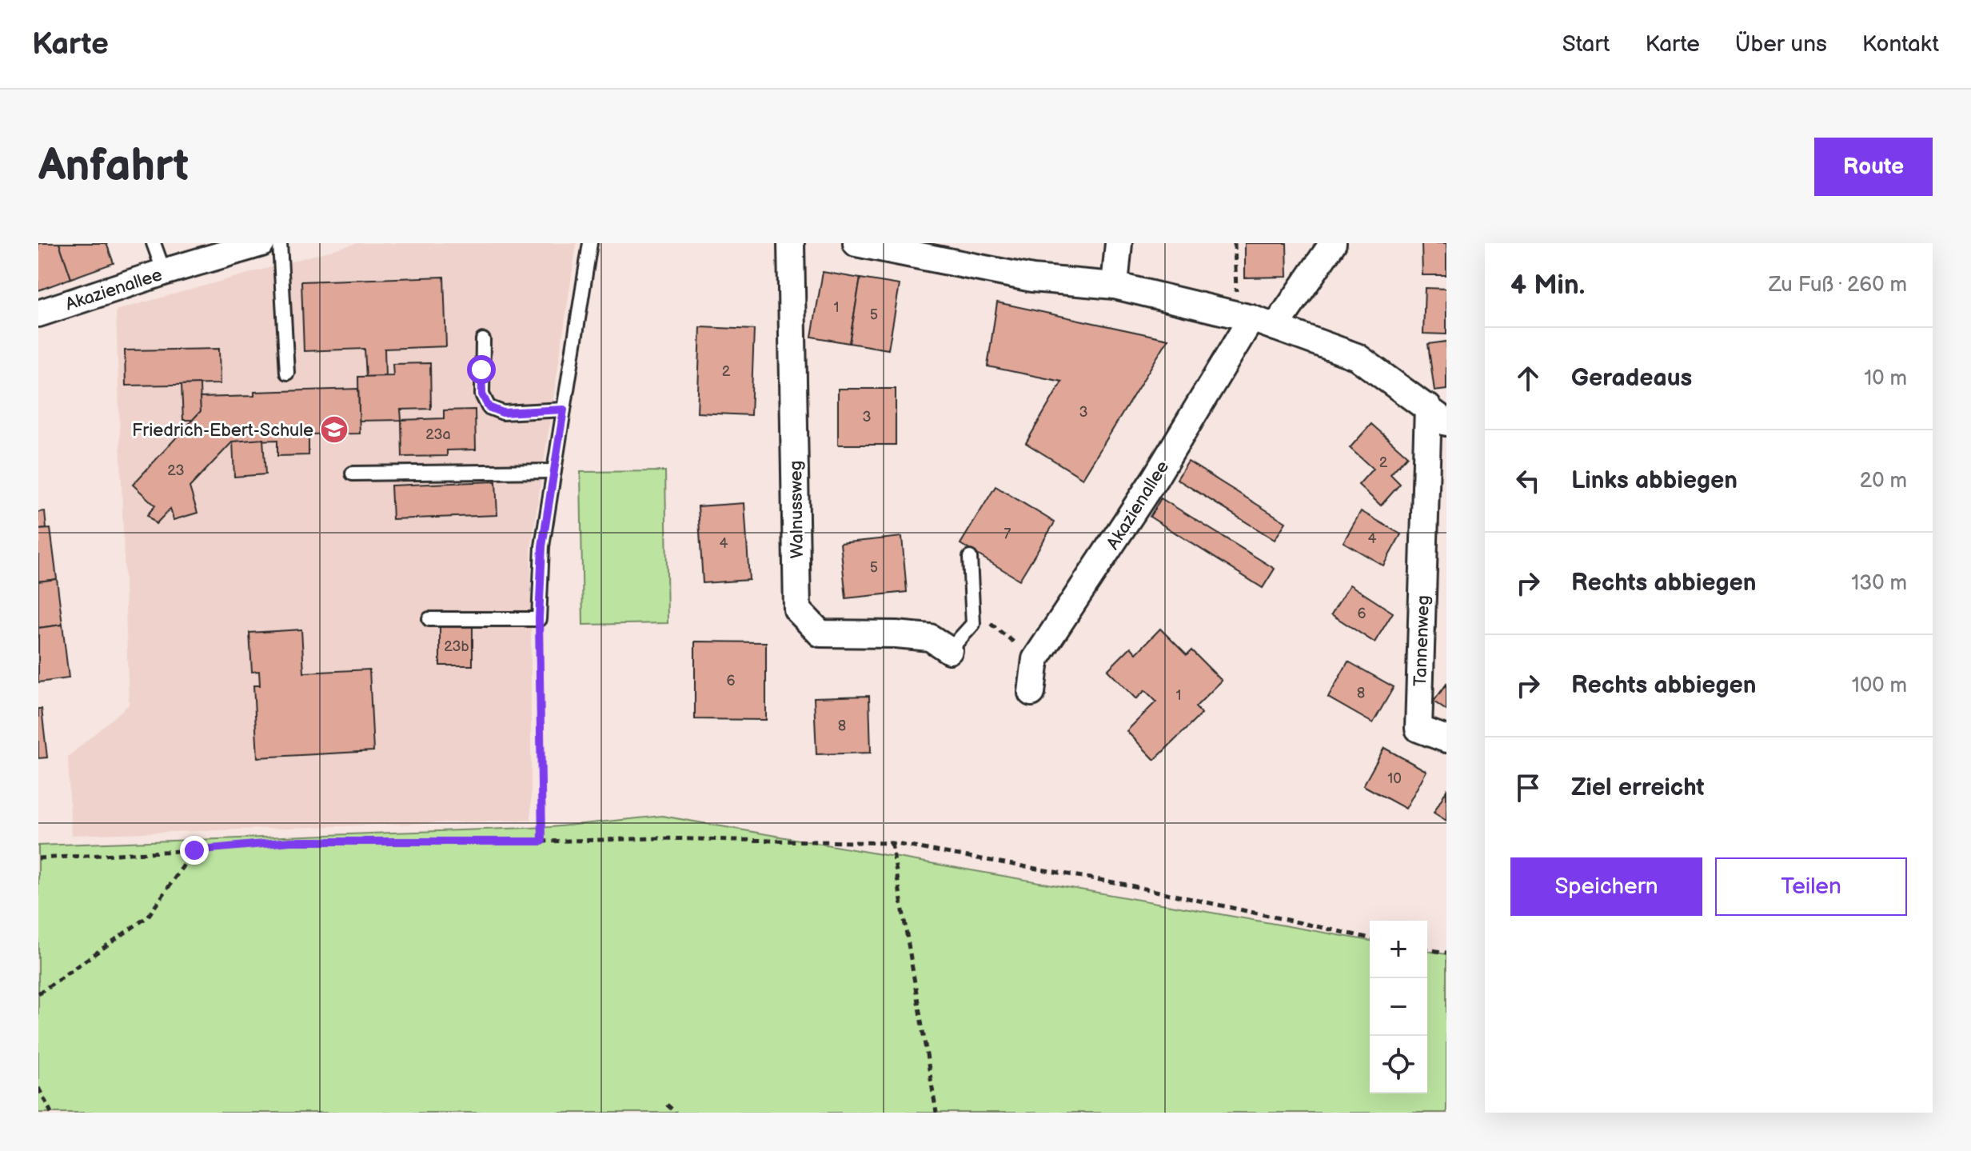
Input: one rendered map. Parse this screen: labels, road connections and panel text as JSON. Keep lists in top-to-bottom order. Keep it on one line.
{"streets":{"street":["Akazienallee","Walnussweg","Tannenweg"]},"places":{"school or university":["Friedrich-Ebert-Schule"]},"house_numbers":["1","5","2","3","3","23a","2","23","7","4","4","5","6","23b","6","8","1","8","10"],"page":{"header":"Karte","nav":["Start","Karte","Über uns","Kontakt"],"buttons":["Route",["Speichern","Teilen"]],"title":"Anfahrt","heading":["4 Min.","Zu Fuß · 260 m"],"list":[["Geradeaus","10 m"],["Links abbiegen","20 m"],["Rechts abbiegen","130 m"],["Rechts abbiegen","100 m"],"Ziel erreicht"],"map_buttons":["+","−"]}}
